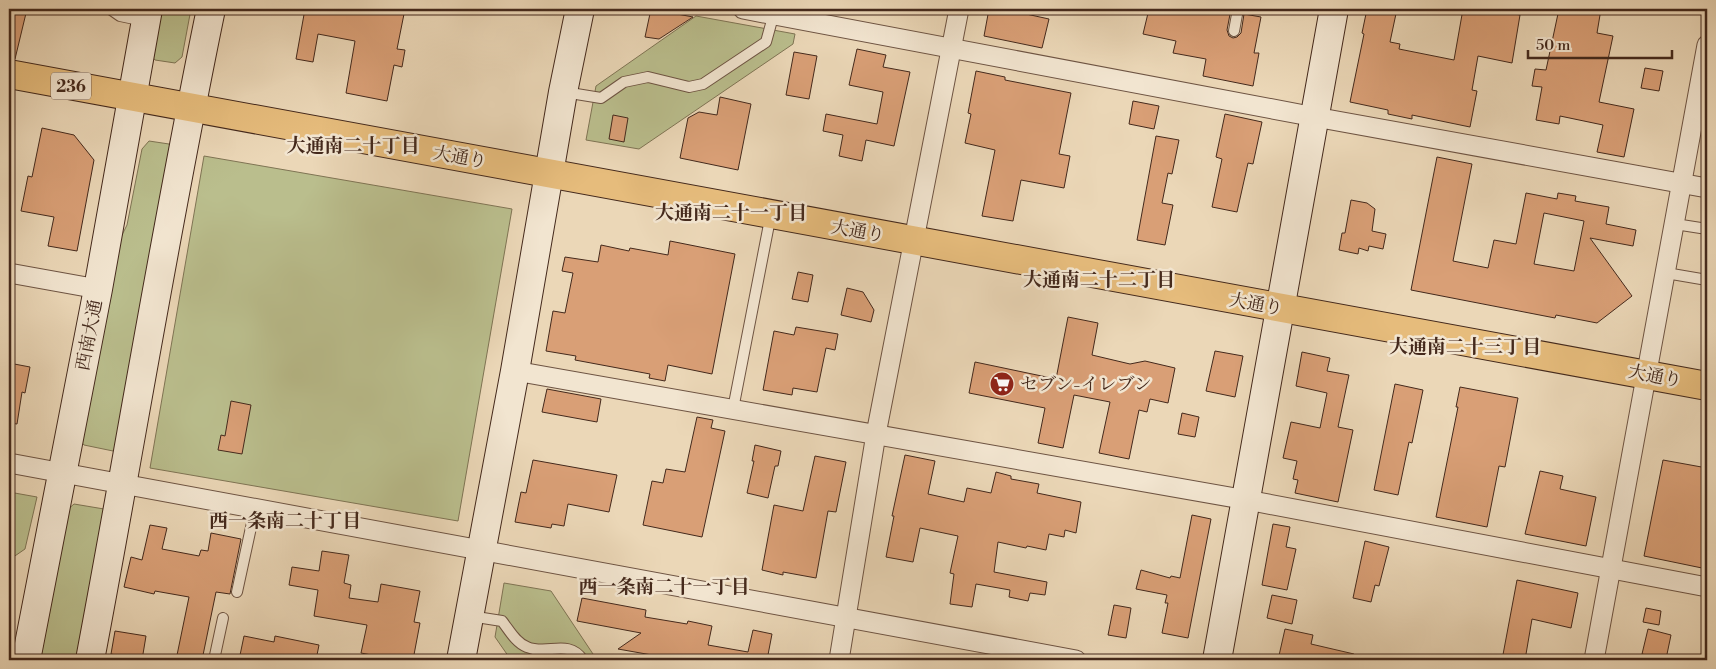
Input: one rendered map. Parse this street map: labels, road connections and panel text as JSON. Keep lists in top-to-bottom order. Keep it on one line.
{"streets":{"highway":["236","大通り"],"street":["西南大通"]},"crossings":[["大通り","西南大通"]],"districts":["大通南二十丁目","大通南二十一丁目","大通南二十二丁目","大通南二十三丁目","西一条南二十丁目","西一条南二十一丁目"],"places":{"supermarket":["セブン-イレブン"]},"scale_bar":"50 m"}
